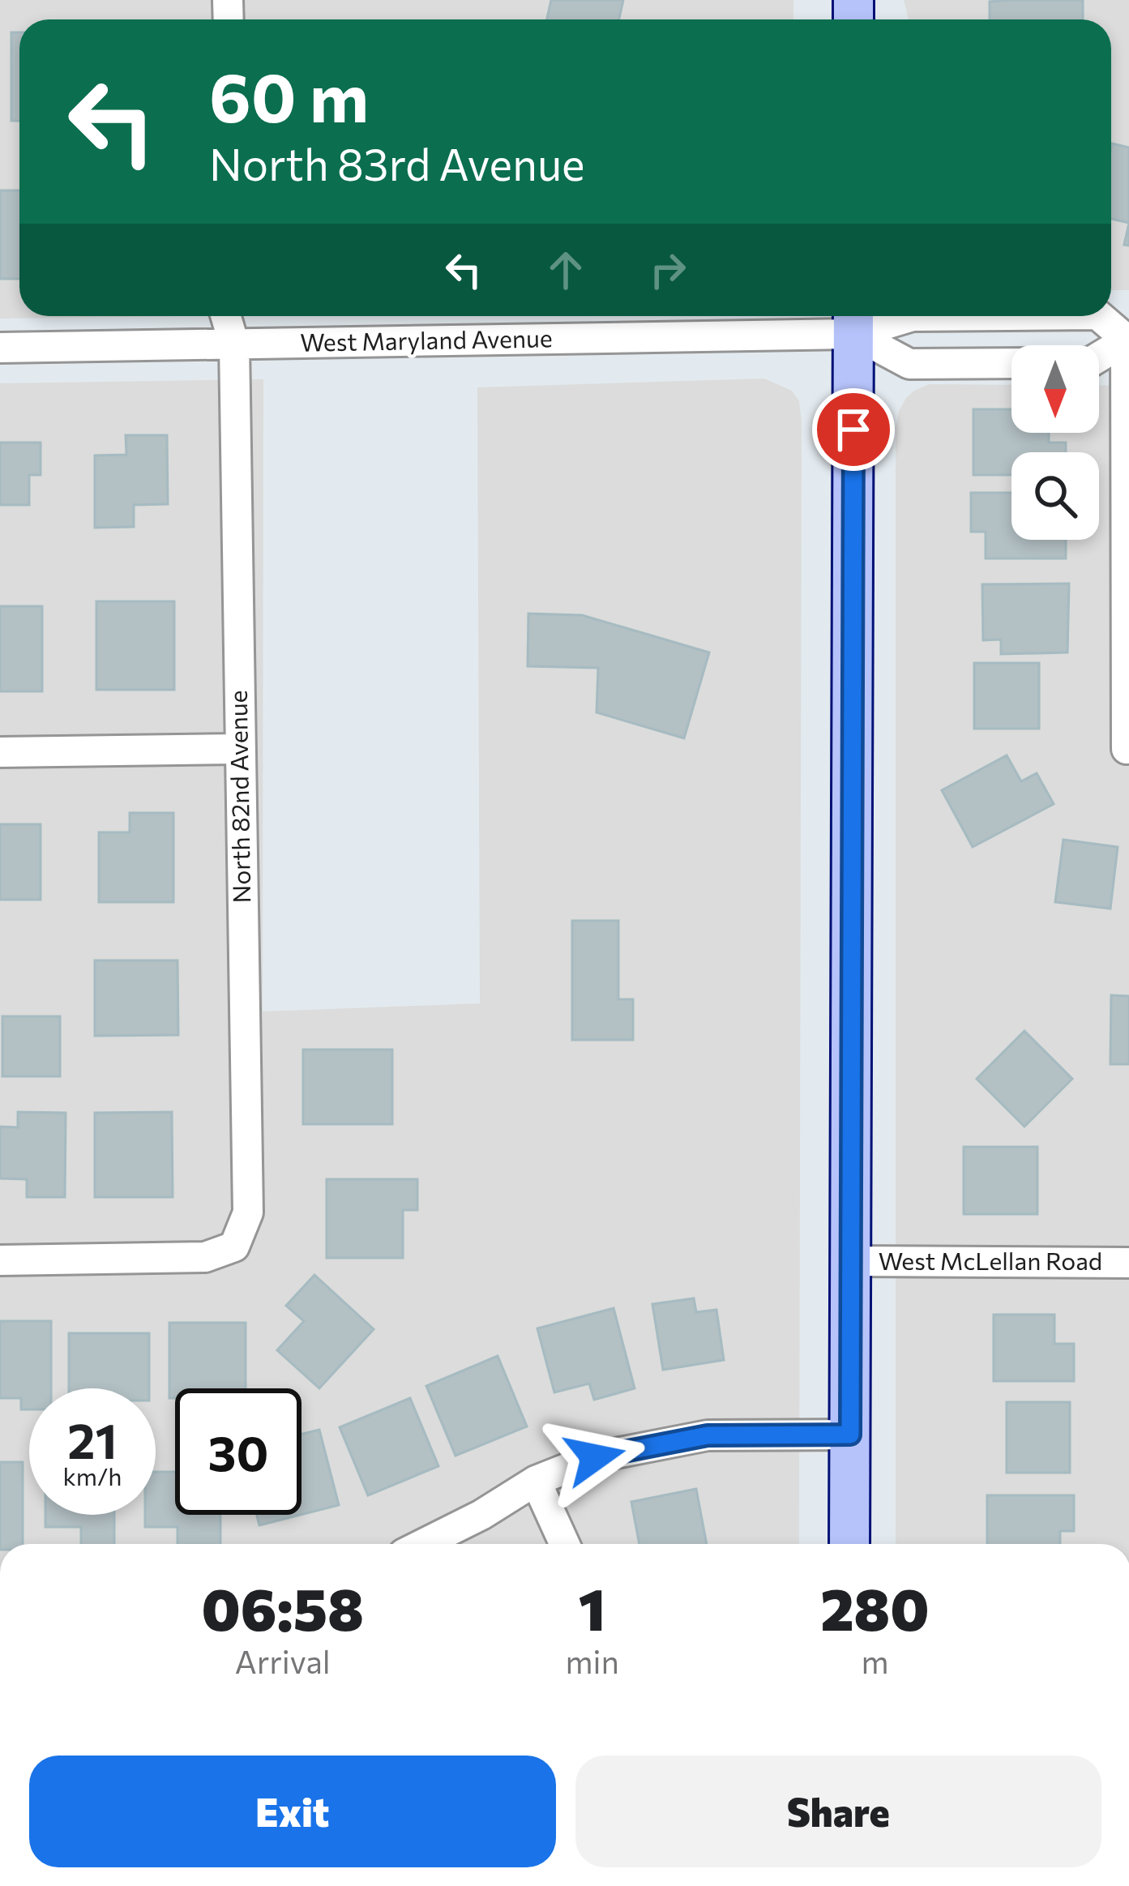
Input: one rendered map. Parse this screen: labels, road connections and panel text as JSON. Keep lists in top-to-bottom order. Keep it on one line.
{"streets":{"street":["West Maryland Avenue","North 82nd Avenue","West McLellan Road"]},"crossings":[["West Maryland Avenue","North 82nd Avenue"]],"north":"bottom","page":{"turn":["60 m","North 83rd Avenue"],"speed":"21 km/h","limit":"30","eta":["06:58","Arrival","1","min","280","m"],"buttons":["Exit","Share"]}}
